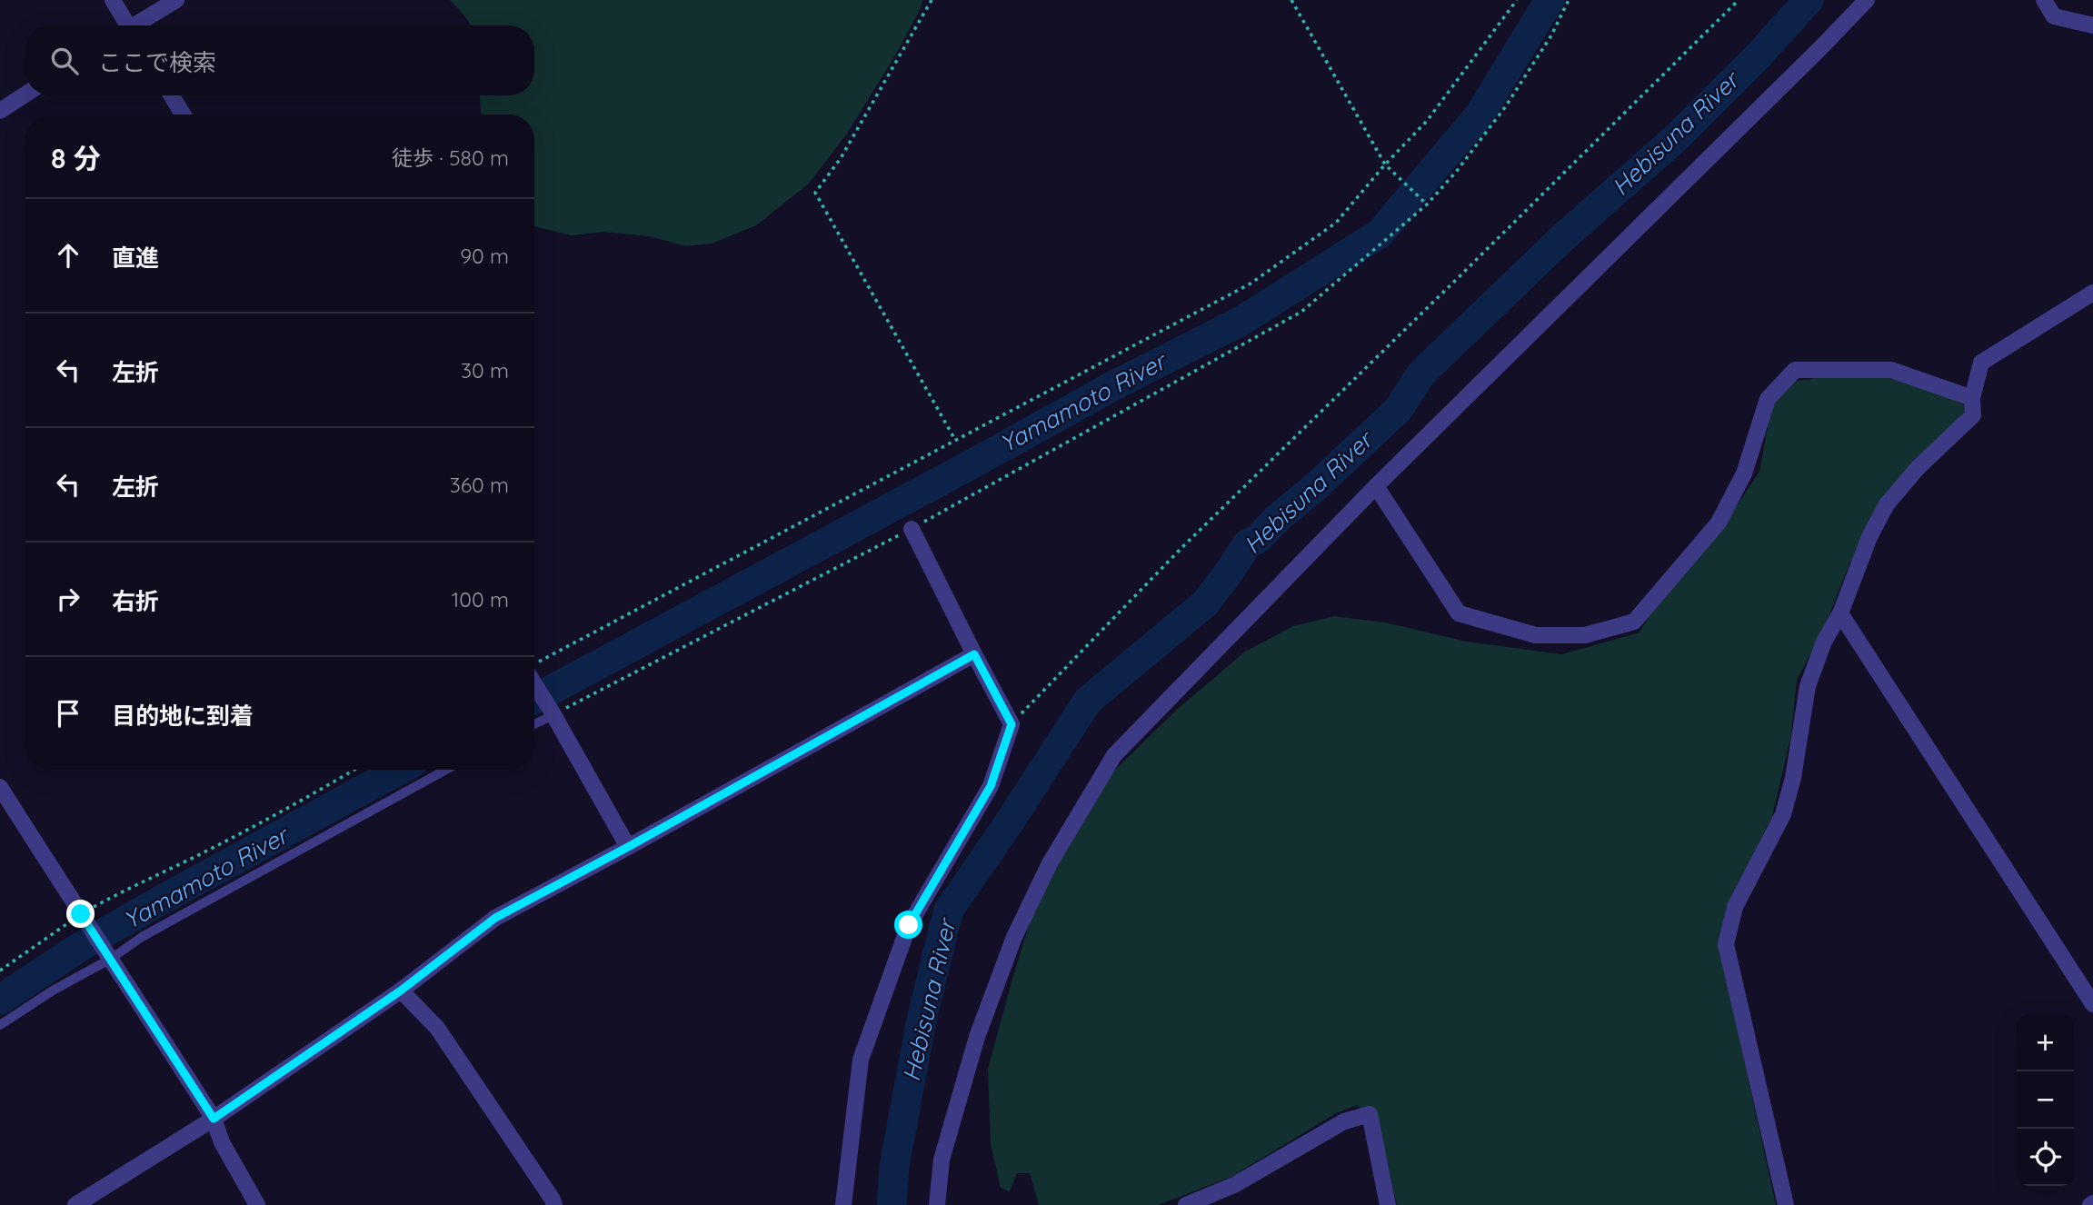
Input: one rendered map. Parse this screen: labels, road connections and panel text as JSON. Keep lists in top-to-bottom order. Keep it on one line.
{"water":["Hebisuna River","Yamamoto River"],"page":{"search":"ここで検索","heading":["8 分","徒歩 · 580 m"],"list":[["直進","90 m"],["左折","30 m"],["左折","360 m"],["右折","100 m"],"目的地に到着"],"map_buttons":["+","−"]}}
